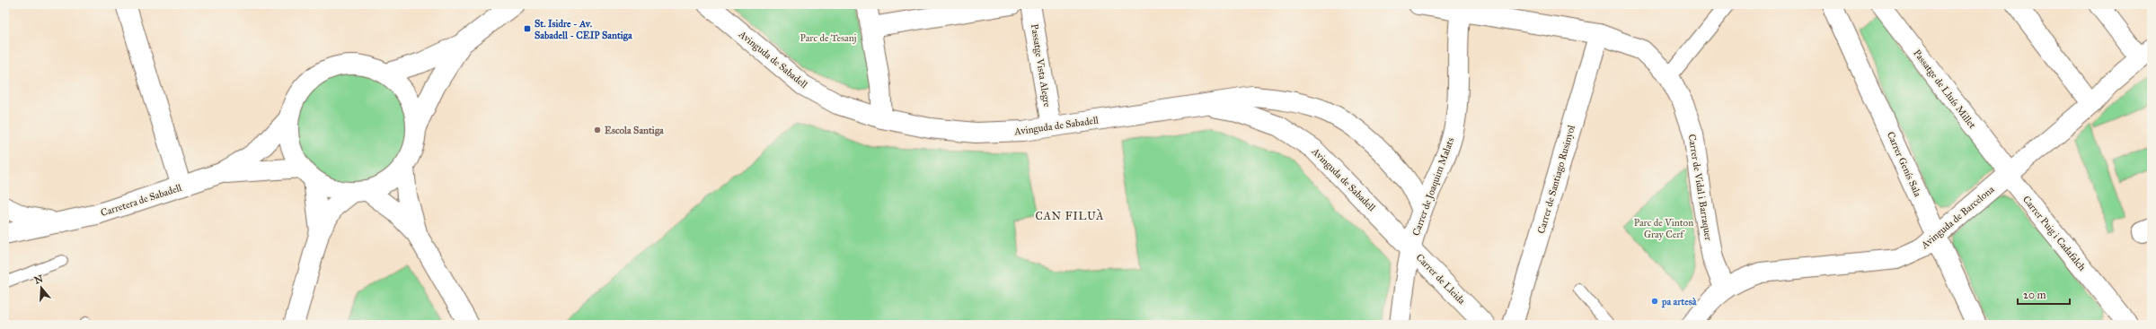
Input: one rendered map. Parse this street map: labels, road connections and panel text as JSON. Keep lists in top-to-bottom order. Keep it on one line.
{"streets":{"street":["Avinguda de Sabadell","Passatge Vista Alegre","Passatge de Lluís Millet","Carrer Genís Sala","Carrer de Santiago Rusinyol","Carrer de Joaquim Malats","Carrer de Vidal i Barraquer","Carretera de Sabadell","Avinguda de Barcelona","Carrer Puig i Cadafalch","Carrer de Lleida"]},"crossings":[["Avinguda de Sabadell","Passatge Vista Alegre"],["Avinguda de Sabadell","Carrer de Joaquim Malats"],["Avinguda de Sabadell","Carrer de Lleida"],["Passatge de Lluís Millet","Avinguda de Barcelona"],["Passatge de Lluís Millet","Carrer Puig i Cadafalch"],["Carrer Genís Sala","Avinguda de Barcelona"],["Carrer de Santiago Rusinyol","Carrer de Vidal i Barraquer"],["Carrer de Joaquim Malats","Carrer de Vidal i Barraquer"],["Carrer de Joaquim Malats","Carrer de Lleida"],["Carrer de Vidal i Barraquer","Avinguda de Barcelona"],["Avinguda de Barcelona","Carrer Puig i Cadafalch"]],"districts":["CAN FILUÀ"],"parks":["Parc de Tesanj","Parc de Vinton Gray Cerf"],"places":{"transit":["St. Isidre - Av. Sabadell - CEIP Santiga"],"other":["Escola Santiga","pa artesà"]},"scale_bar":"20 m","north":"top"}
